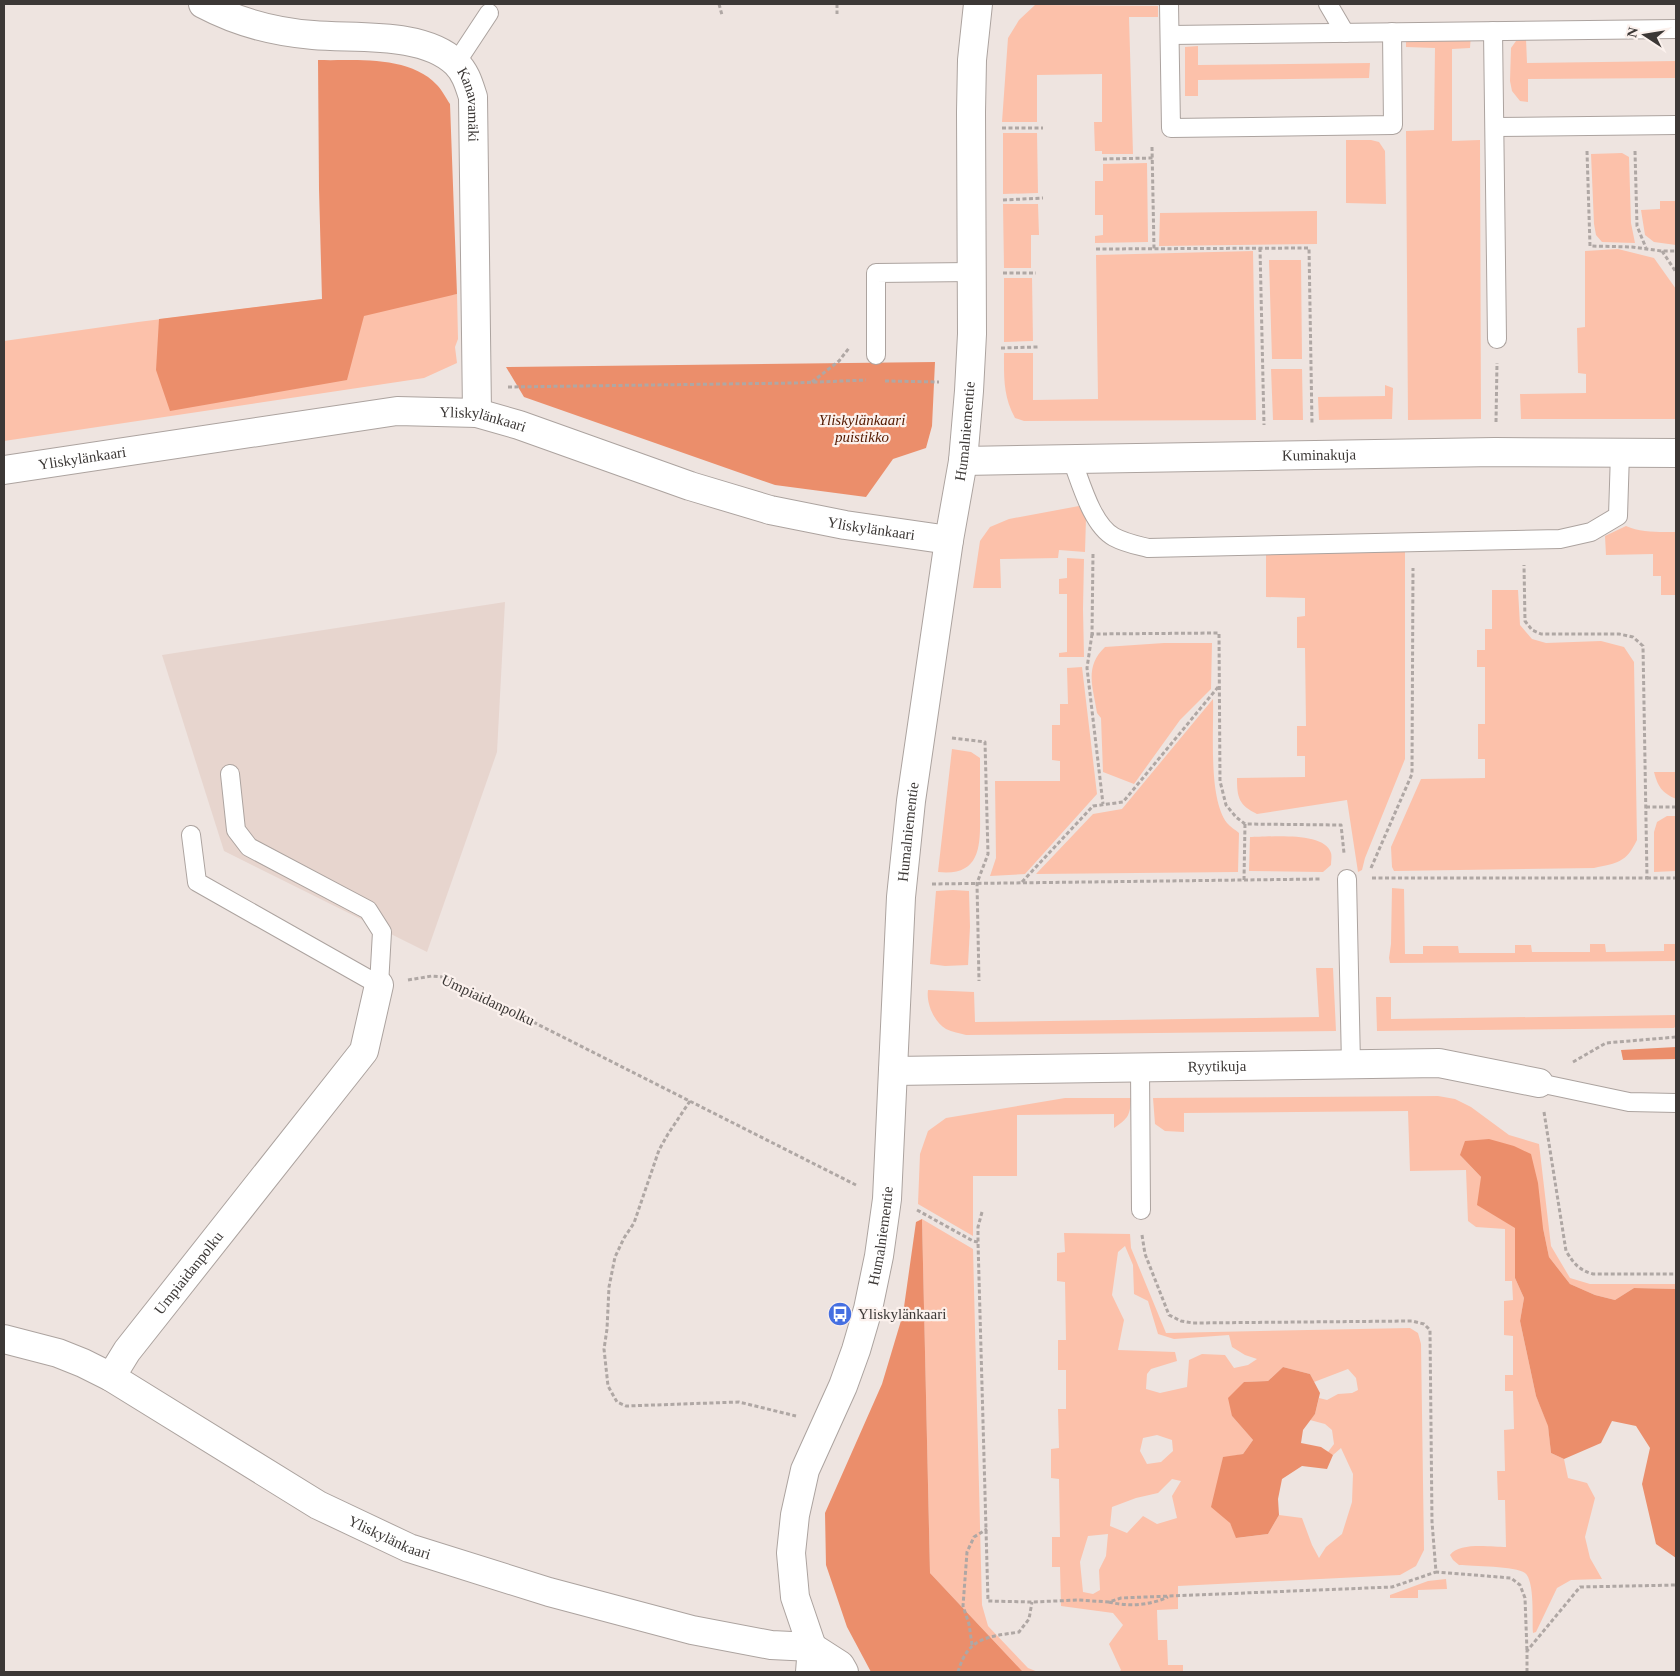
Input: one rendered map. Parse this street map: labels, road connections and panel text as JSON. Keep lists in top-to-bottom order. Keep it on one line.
{"streets":{"street":["Kanavamäki","Yliskylänkaari","Humalniementie","Kuminakuja","Umpiaidanpolku","Ryytikuja"]},"crossings":[["Kanavamäki","Yliskylänkaari"],["Yliskylänkaari","Humalniementie"],["Yliskylänkaari","Umpiaidanpolku"],["Humalniementie","Kuminakuja"],["Humalniementie","Umpiaidanpolku"],["Humalniementie","Ryytikuja"]],"parks":["Yliskylänkaari puistikko"],"places":{"bus stop":["Yliskylänkaari"]},"north":"left"}
